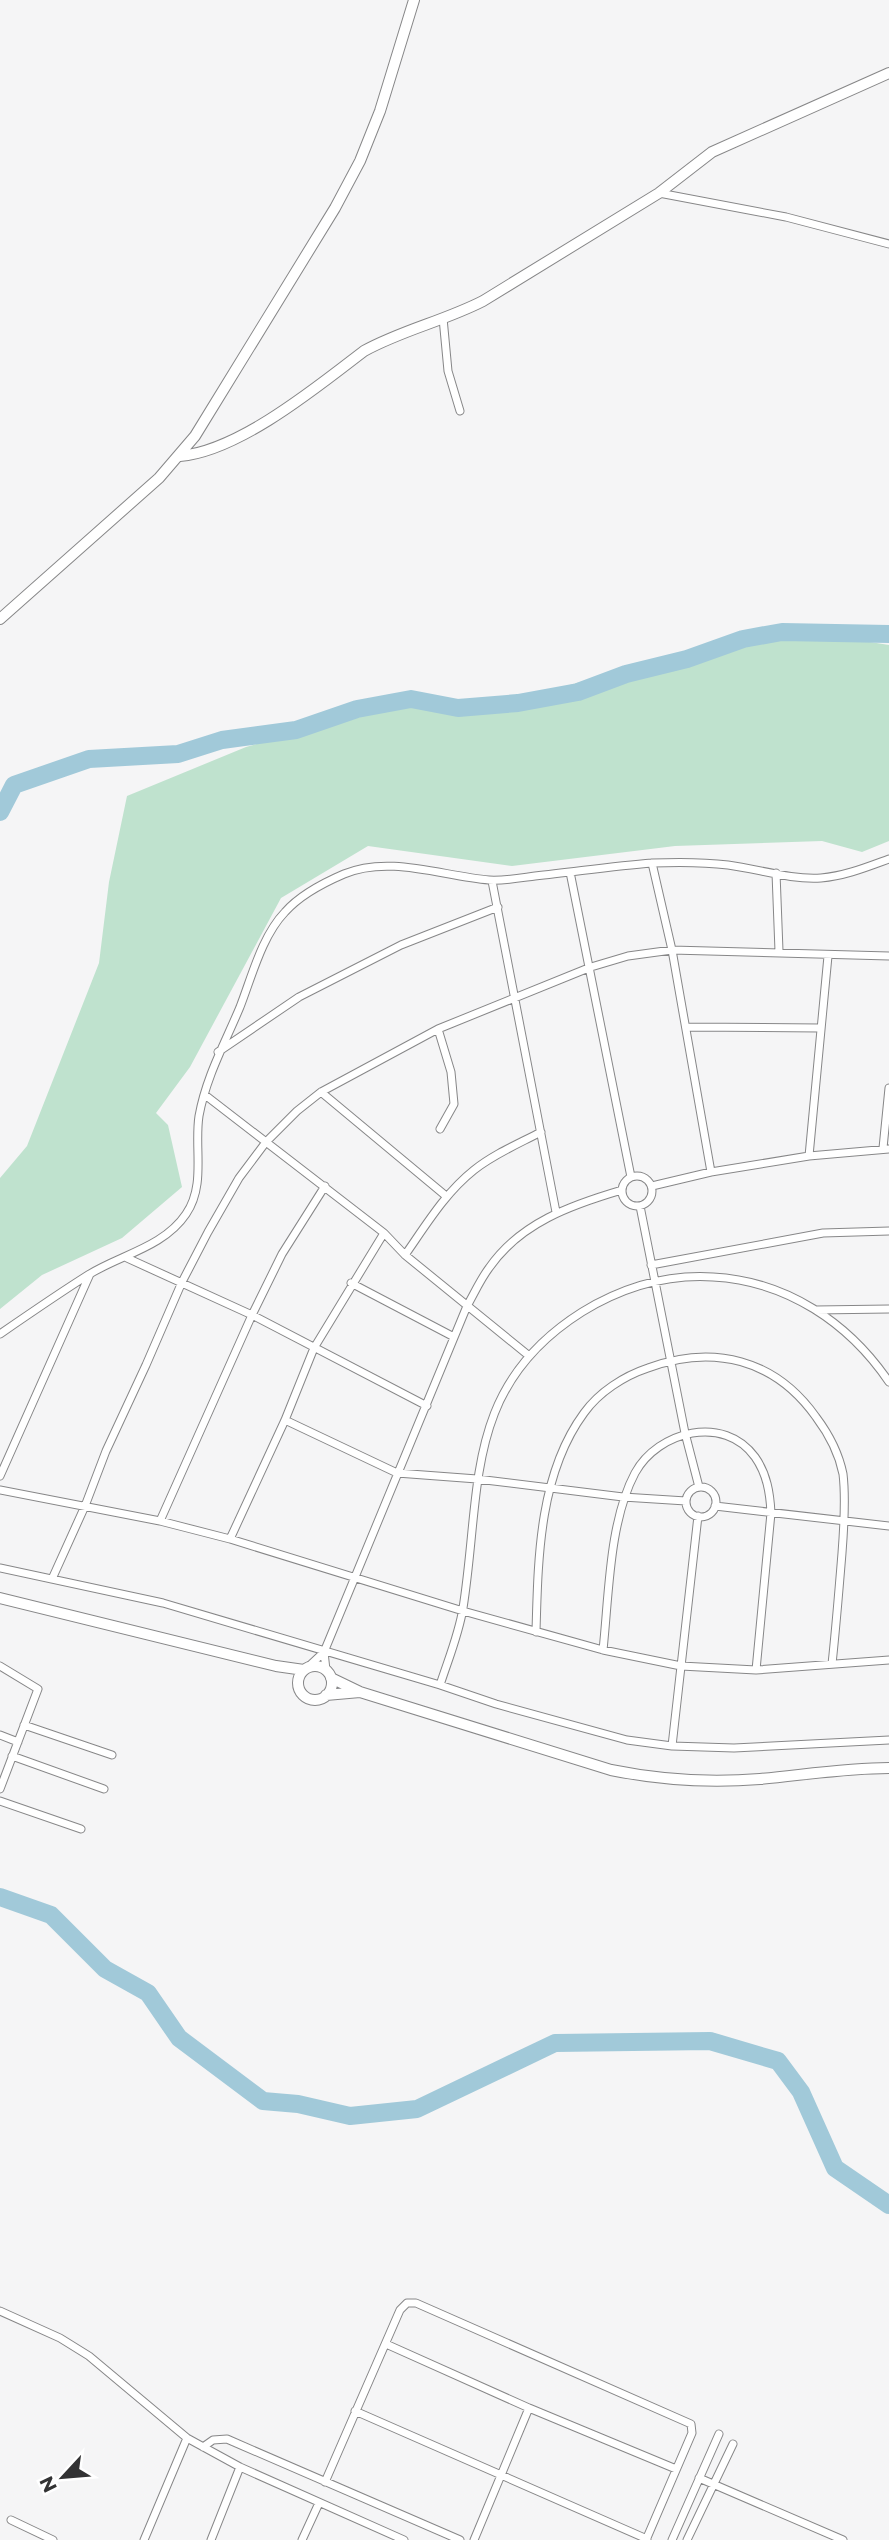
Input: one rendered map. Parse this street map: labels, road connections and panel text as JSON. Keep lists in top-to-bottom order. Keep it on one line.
{"north":"bottom left"}
